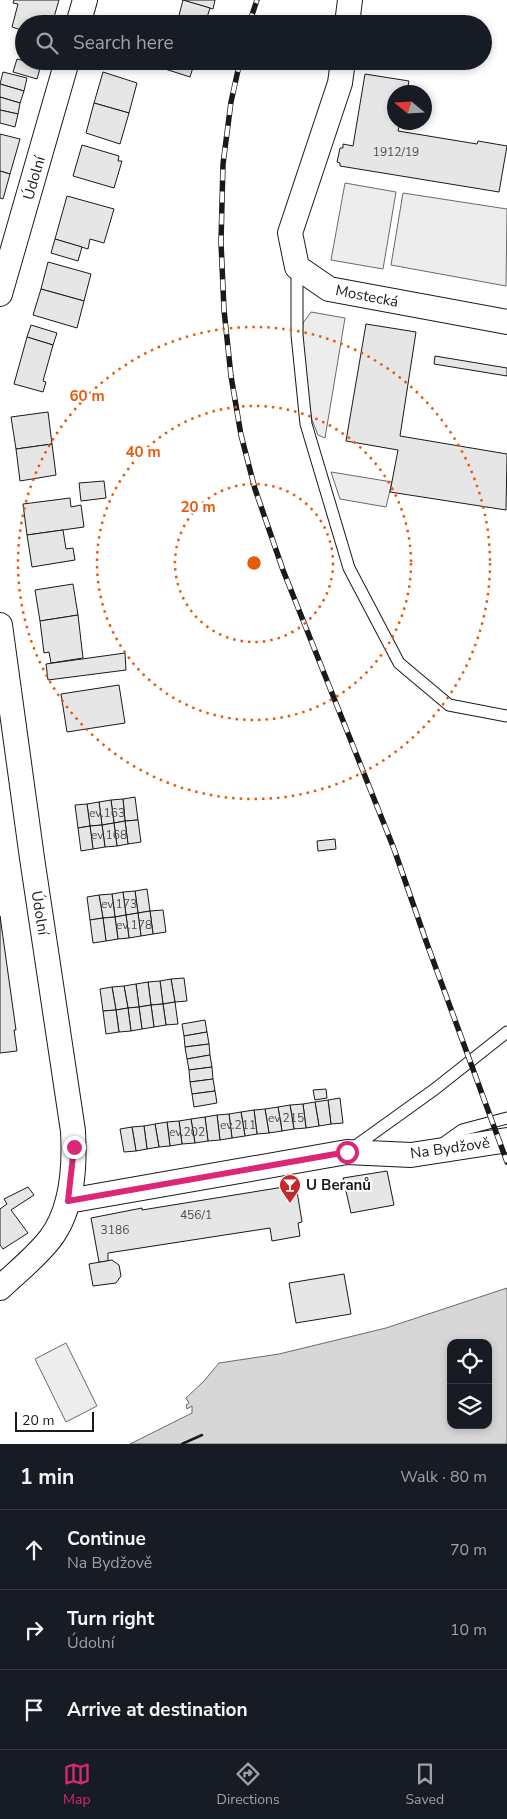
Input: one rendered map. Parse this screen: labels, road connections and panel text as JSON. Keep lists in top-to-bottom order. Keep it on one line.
{"streets":{"street":["Údolní","Mostecká","Na Bydžově"]},"crossings":[["Údolní","Na Bydžově"]],"places":{"bar":["U Beranů"]},"house_numbers":["1912/19","ev.163","ev.168","ev.173","ev.178","ev.215","ev.211","ev.202","456/1","3186"],"scale_bar":"20 m","north":"left","page":{"search":"Search here","scale":"20 m","heading":["1 min","Walk · 80 m"],"list":[["Continue","Na Bydžově","70 m"],["Turn right","Údolní","10 m"],"Arrive at destination"],"nav":["Map","Directions","Saved"]},"rings":["60 m","40 m","20 m"]}
